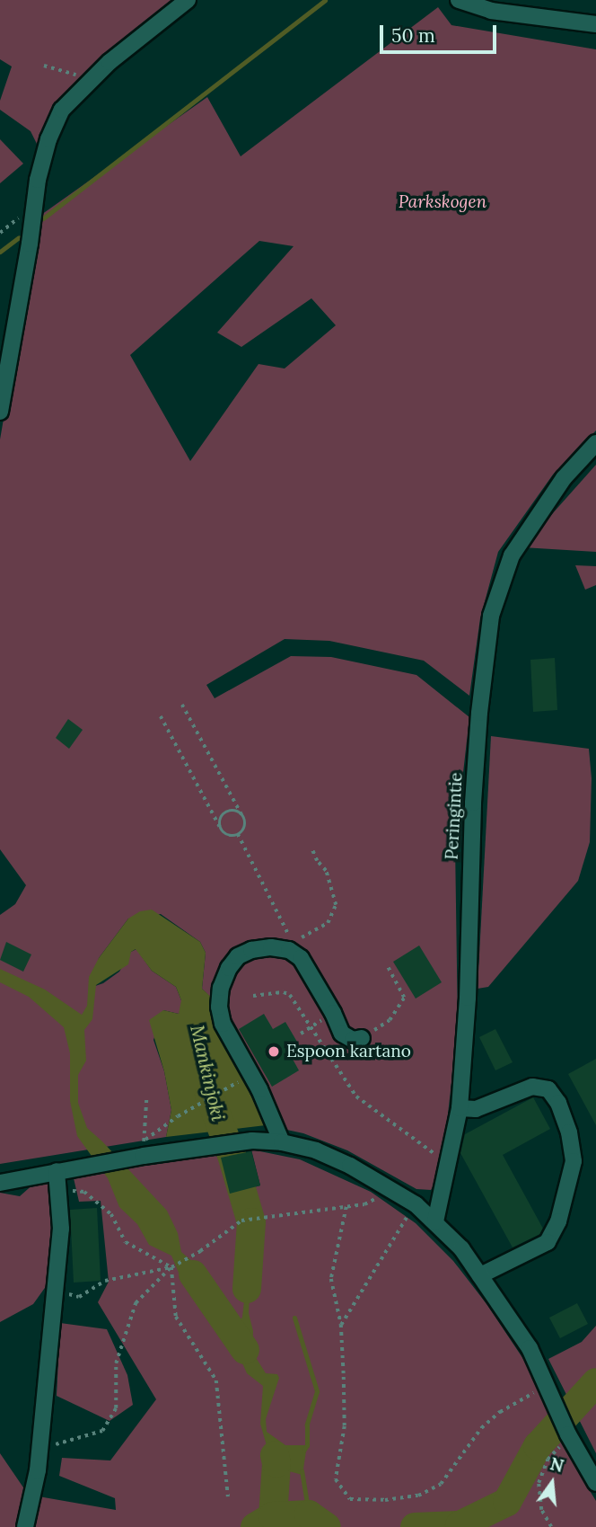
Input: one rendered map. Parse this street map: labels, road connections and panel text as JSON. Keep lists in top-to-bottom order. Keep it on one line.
{"streets":{"street":["Peringintie"]},"water":["Mankinjoki"],"parks":["Parkskogen"],"places":["Espoon kartano"],"scale_bar":"50 m","north":"top"}
